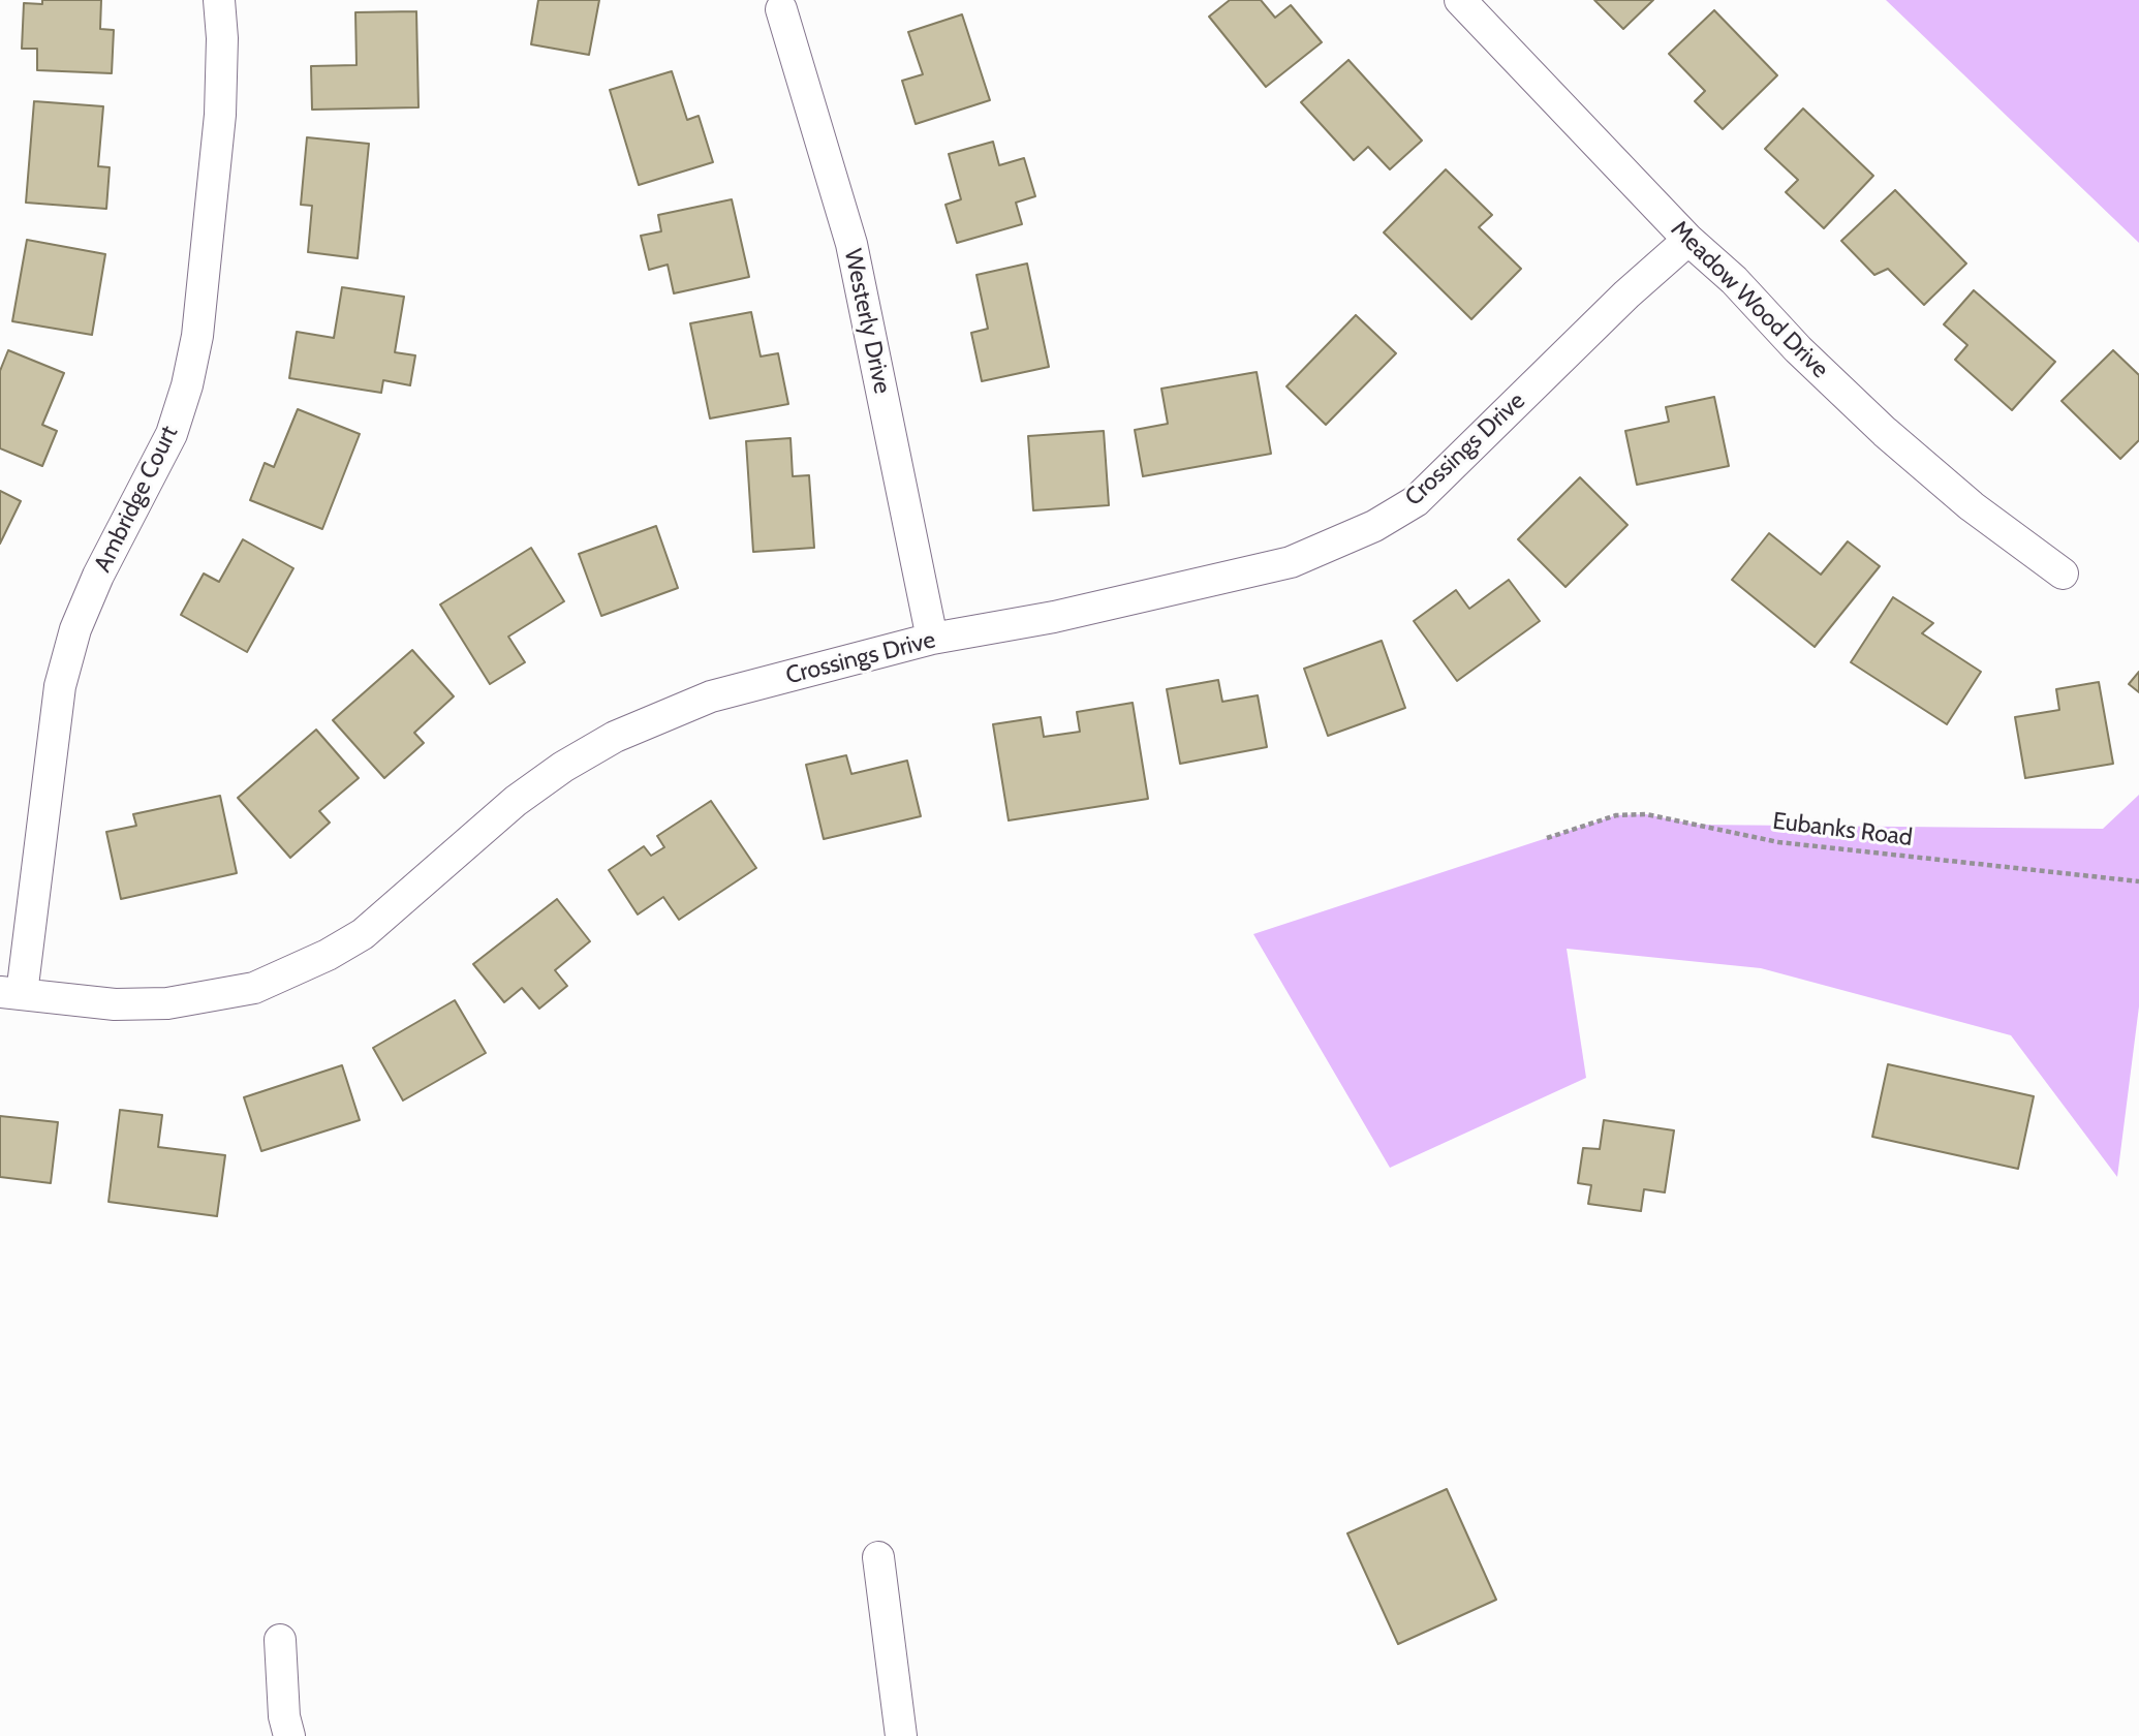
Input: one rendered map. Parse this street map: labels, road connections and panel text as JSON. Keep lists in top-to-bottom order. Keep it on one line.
{"streets":{"street":["Meadow Wood Drive","Westerly Drive","Crossings Drive","Ambridge Court"],"path":["Eubanks Road"]},"crossings":[["Meadow Wood Drive","Crossings Drive"],["Westerly Drive","Crossings Drive"],["Crossings Drive","Ambridge Court"]]}
